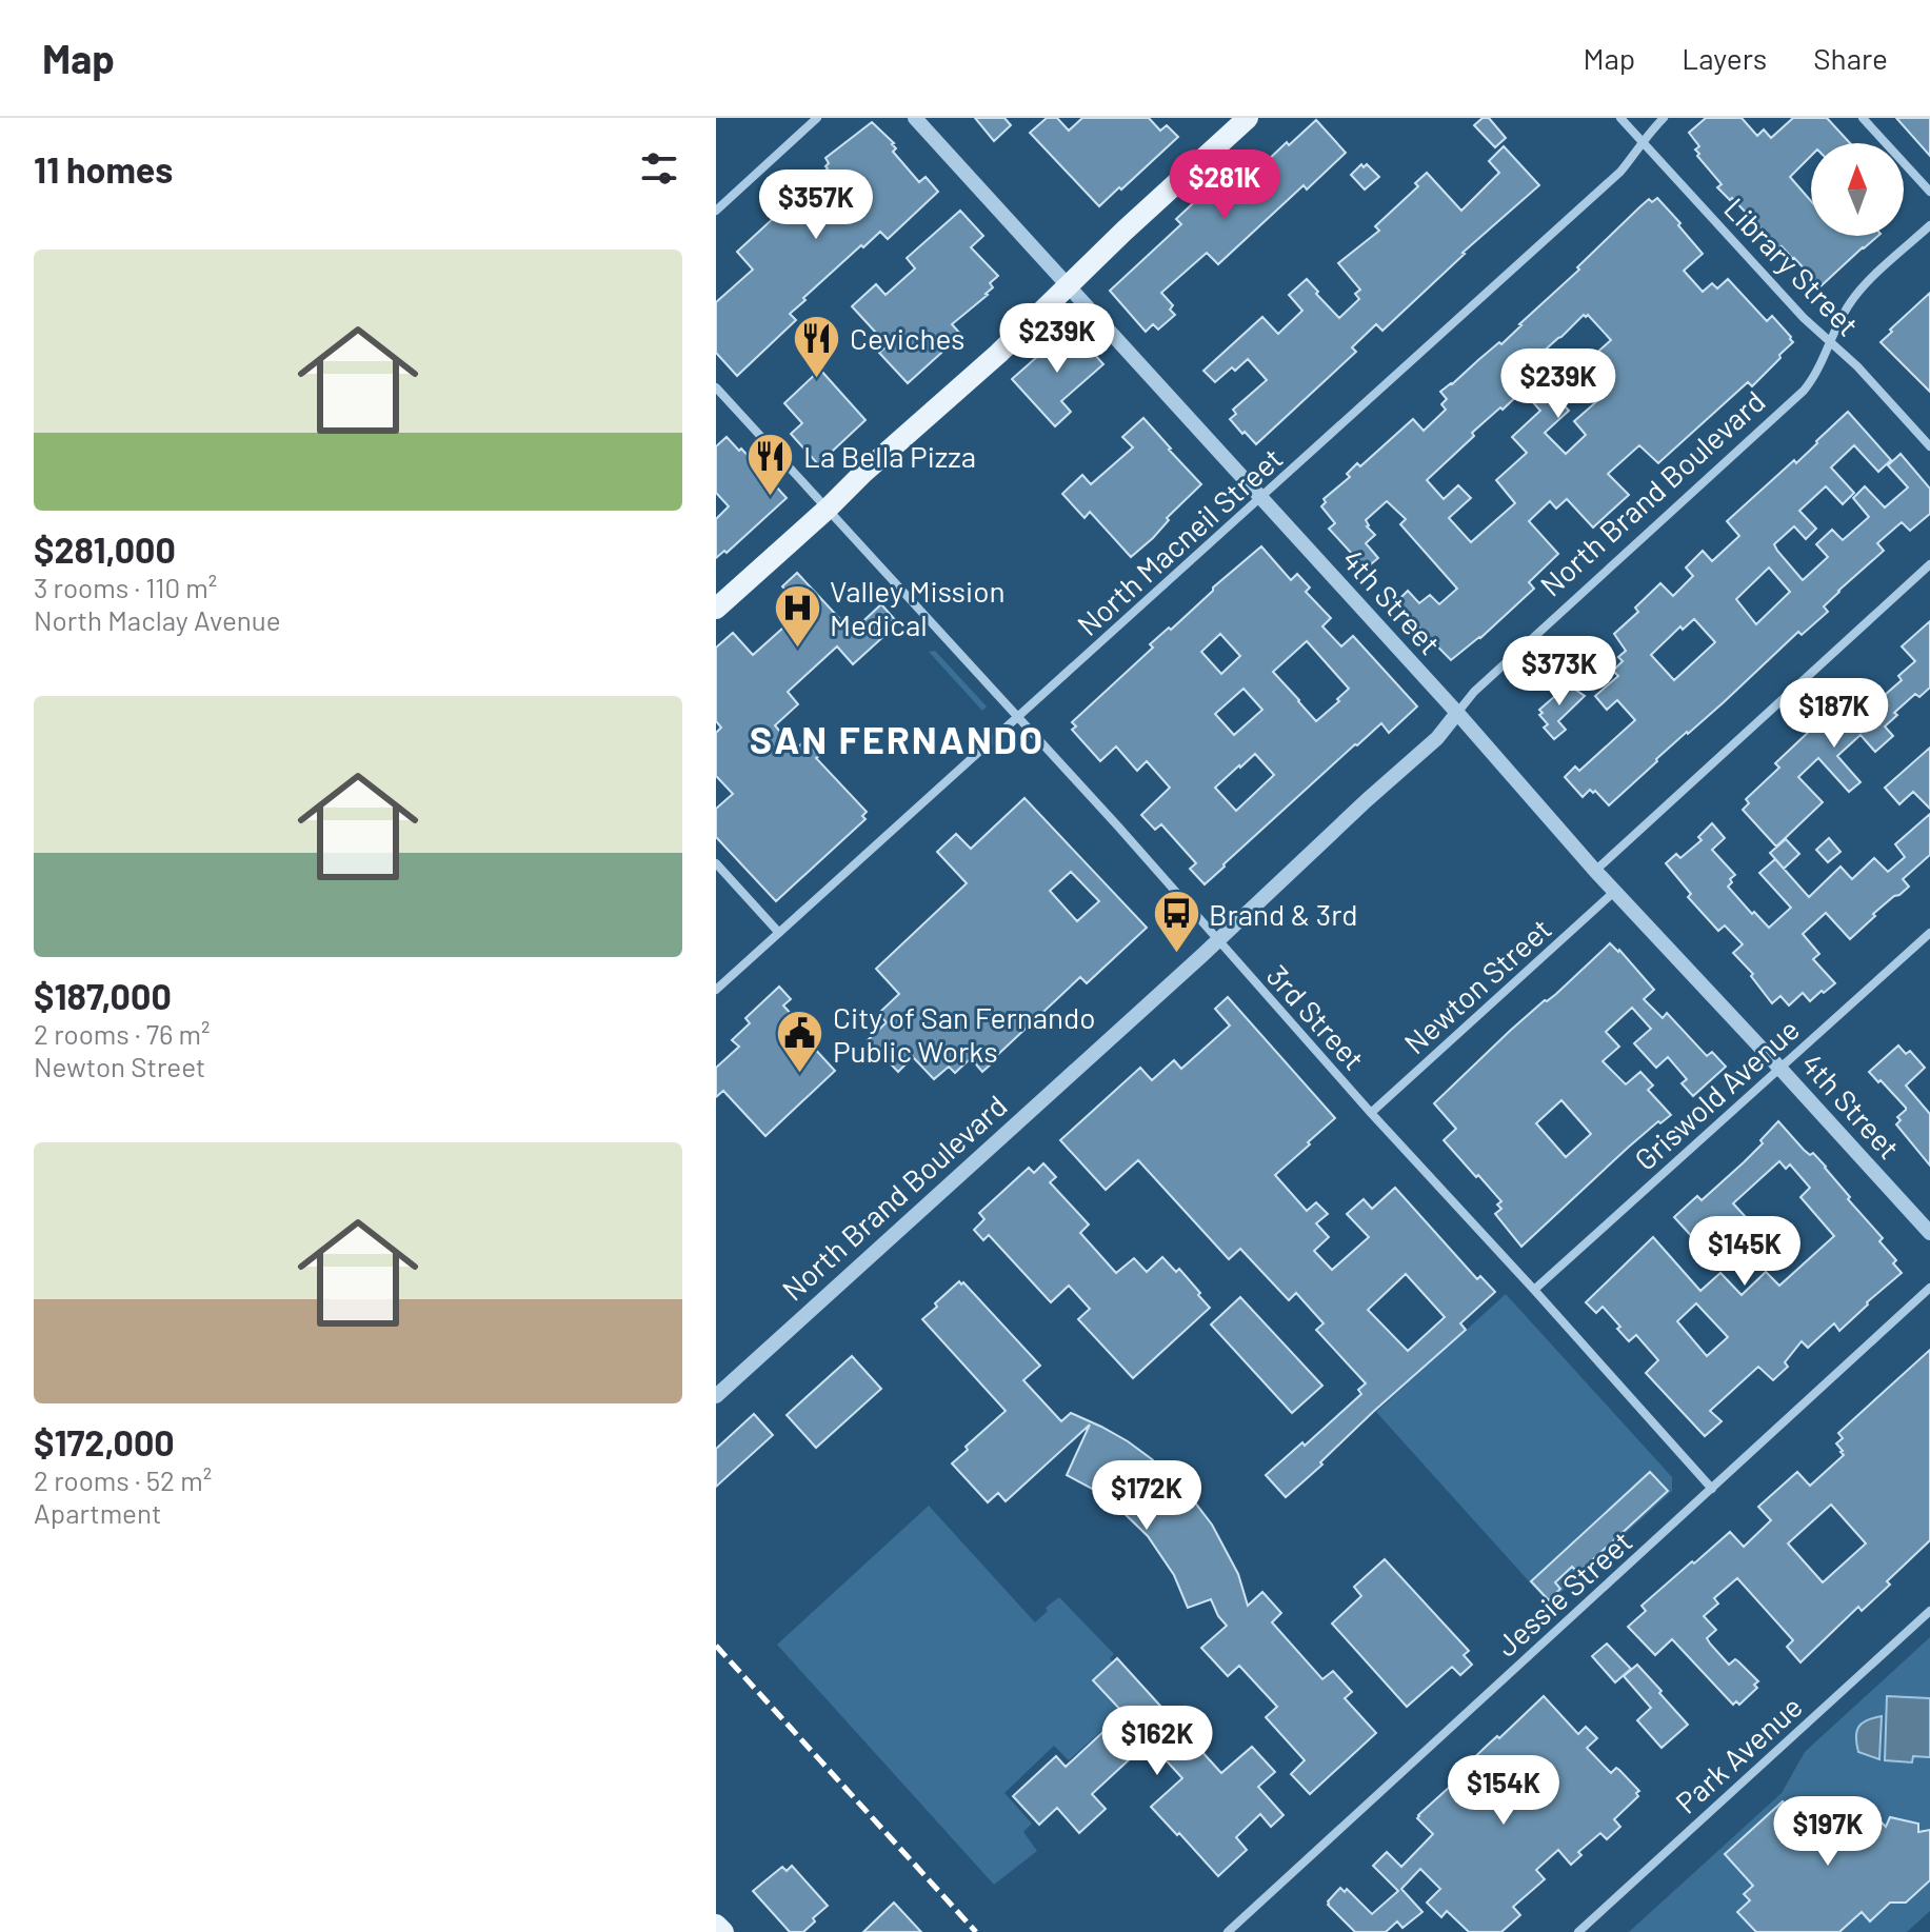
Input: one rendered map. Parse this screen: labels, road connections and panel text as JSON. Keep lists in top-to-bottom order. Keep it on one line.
{"streets":{"street":["Library Street","North Brand Boulevard","North Macneil Street","4th Street","Newton Street","3rd Street","Griswold Avenue","Jessie Street","Park Avenue"]},"crossings":[["Library Street","North Brand Boulevard"],["Library Street","North Macneil Street"],["North Brand Boulevard","4th Street"],["North Brand Boulevard","3rd Street"],["North Macneil Street","4th Street"],["North Macneil Street","3rd Street"],["4th Street","Newton Street"],["4th Street","Griswold Avenue"],["Newton Street","3rd Street"],["3rd Street","Griswold Avenue"],["3rd Street","Jessie Street"]],"districts":["SAN FERNANDO"],"places":{"restaurant":["Ceviches","La Bella Pizza"],"hospital":["Valley Mission Medical"],"bus stop":["Brand & 3rd"],"public building":["City of San Fernando Public Works"]},"north":"top","page":{"header":"Map","nav":["Map","Layers","Share"],"heading":"11 homes","price":["$281K","$357K","$239K","$239K","$373K","$187K","$145K","$172K","$162K","$154K","$197K"],"list":[{"name":"$281,000","note":"3 rooms · 110 m² · North Maclay Avenue"},{"name":"$187,000","note":"2 rooms · 76 m² · Newton Street"},{"name":"$172,000","note":"2 rooms · 52 m² · Apartment"}]}}
